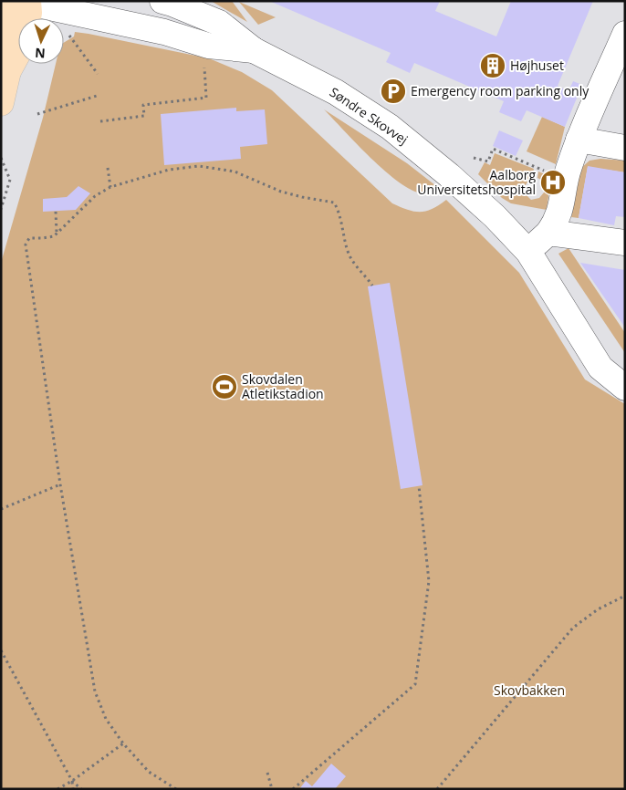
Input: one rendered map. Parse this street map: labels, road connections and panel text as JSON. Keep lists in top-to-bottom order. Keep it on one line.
{"streets":{"street":["Søndre Skovvej"]},"parks":["Skovbakken"],"places":{"building":["Højhuset"],"parking":["Emergency room parking only"],"hospital":["Aalborg Universitetshospital"],"sports":["Skovdalen Atletikstadion"]},"north":"bottom"}
